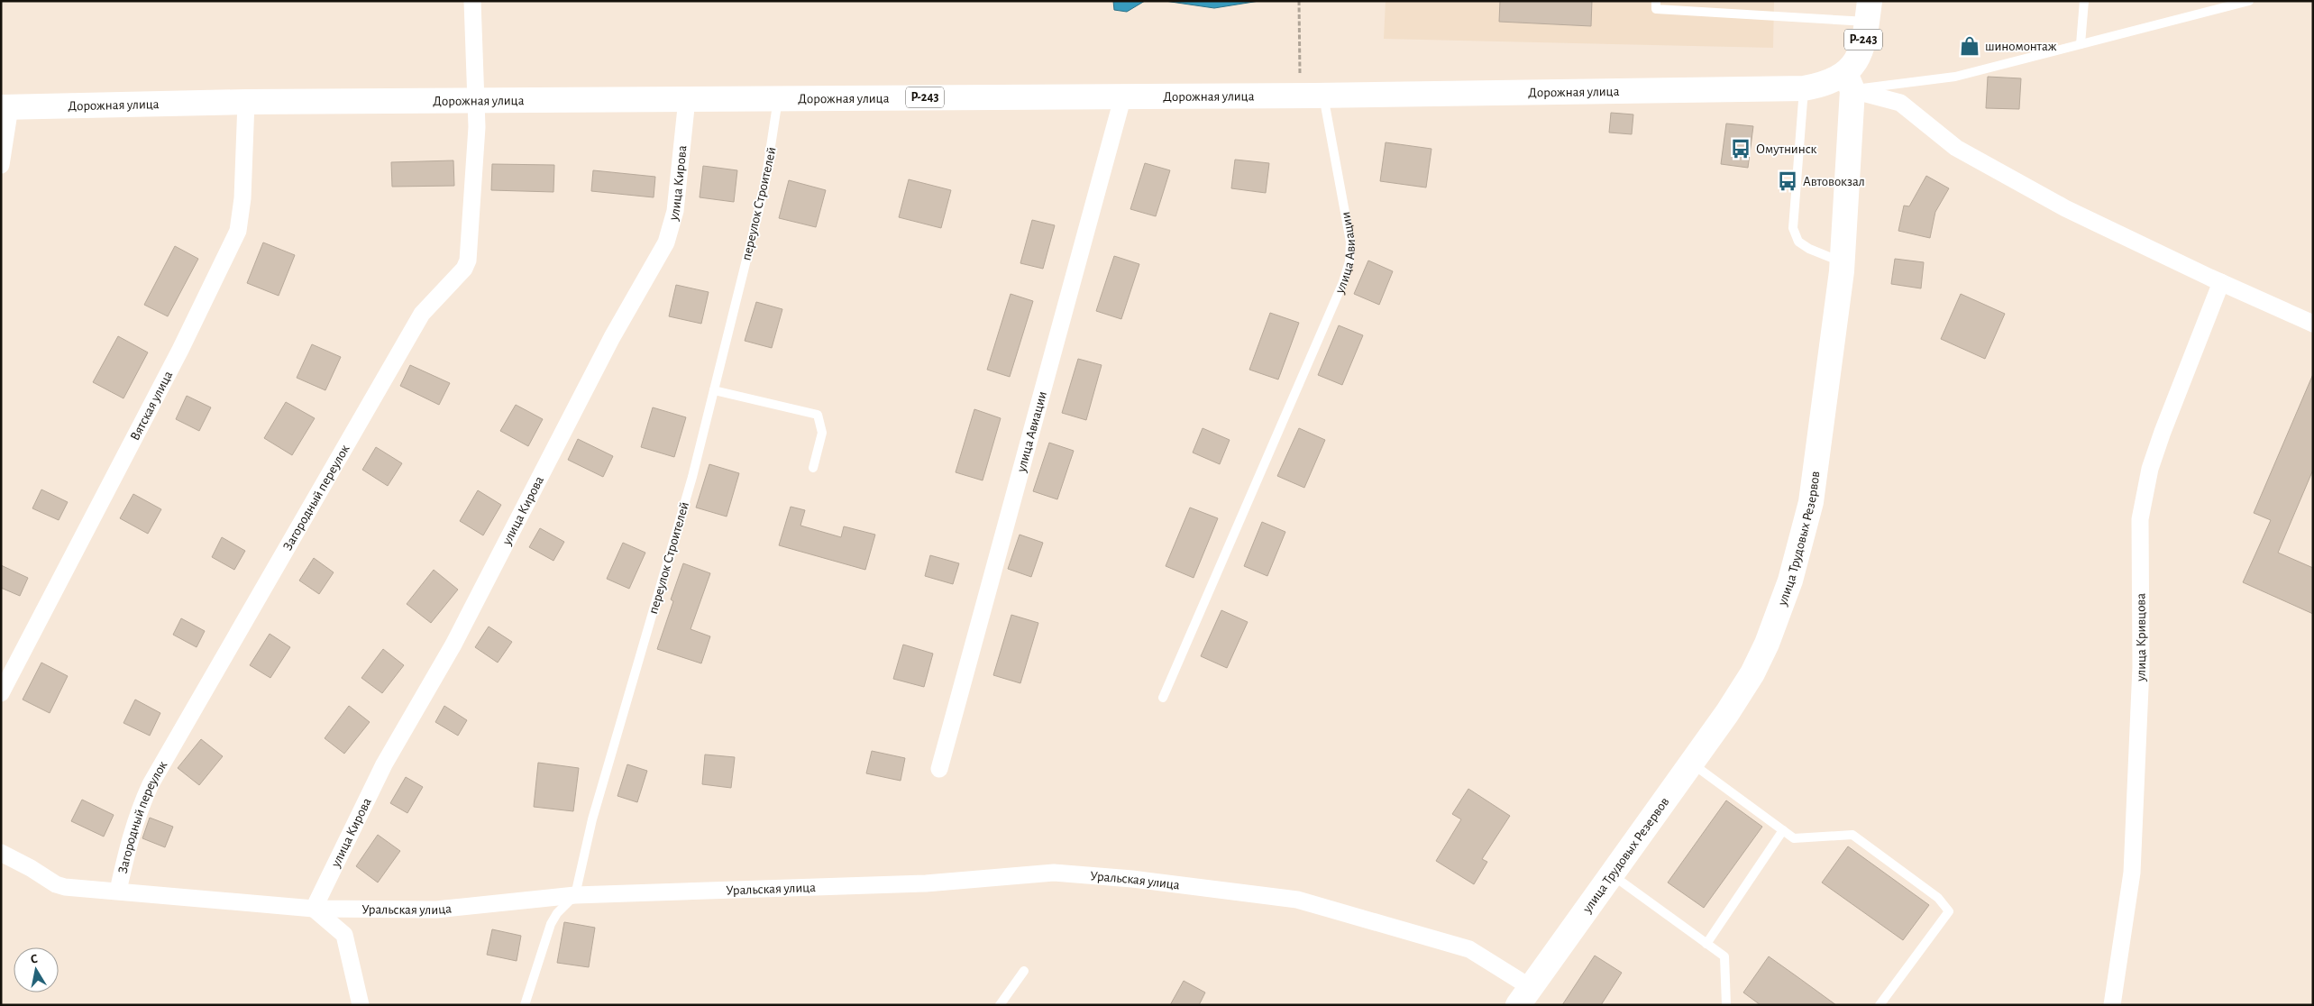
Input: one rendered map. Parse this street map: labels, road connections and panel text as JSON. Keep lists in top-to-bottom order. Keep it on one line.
{"streets":{"main road":["Р-243","Дорожная улица","улица Трудовых Резервов"],"street":["улица Кирова","улица Авиации","Вятская улица","Загородный переулок","улица Кривцова","Уральская улица"],"lane":["переулок Строителей"]},"crossings":[["Р-243","Дорожная улица"],["Р-243","улица Трудовых Резервов"],["Дорожная улица","улица Кирова"],["Дорожная улица","переулок Строителей"],["Дорожная улица","улица Авиации"],["Дорожная улица","Вятская улица"],["Дорожная улица","Загородный переулок"],["Дорожная улица","улица Трудовых Резервов"],["улица Кирова","Уральская улица"],["переулок Строителей","Уральская улица"],["Загородный переулок","Уральская улица"],["улица Трудовых Резервов","Уральская улица"]],"places":{"shop":["шиномонтаж"],"bus stop":["Омутнинск","Автовокзал"]},"north":"top"}
